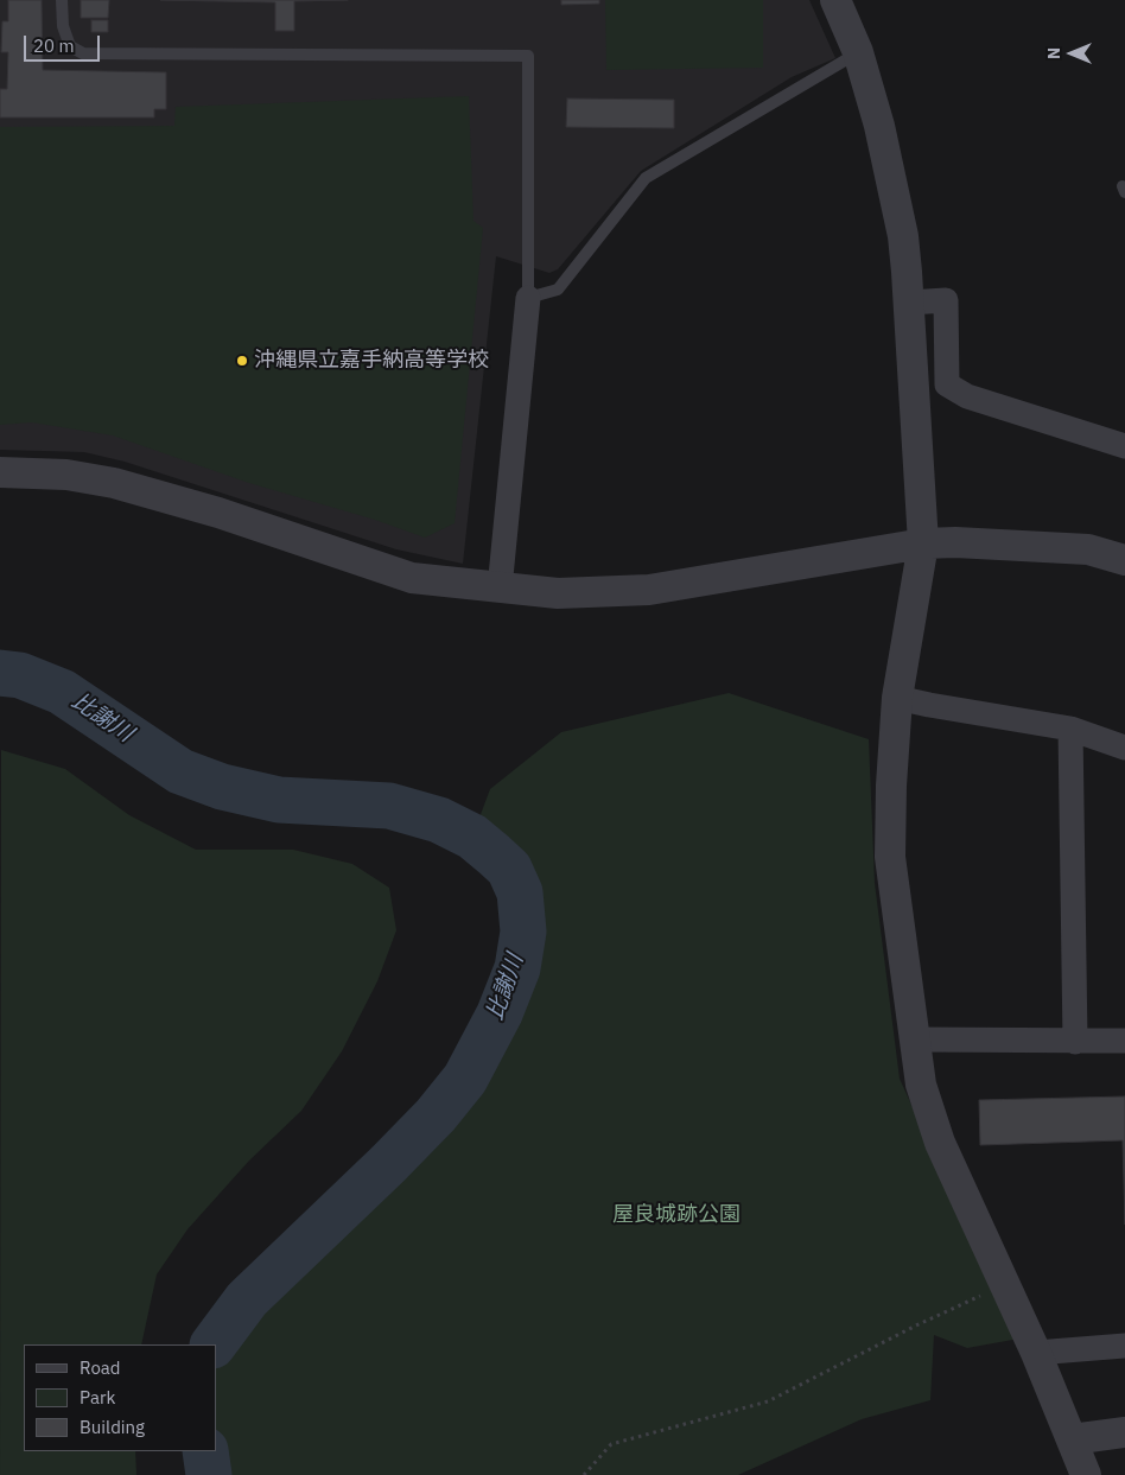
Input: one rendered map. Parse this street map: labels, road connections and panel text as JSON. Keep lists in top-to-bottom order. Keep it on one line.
{"water":["比謝川"],"parks":["屋良城跡公園"],"places":["沖縄県立嘉手納高等学校"],"legend":["Road","Park","Building"],"scale_bar":"20 m","north":"left"}
